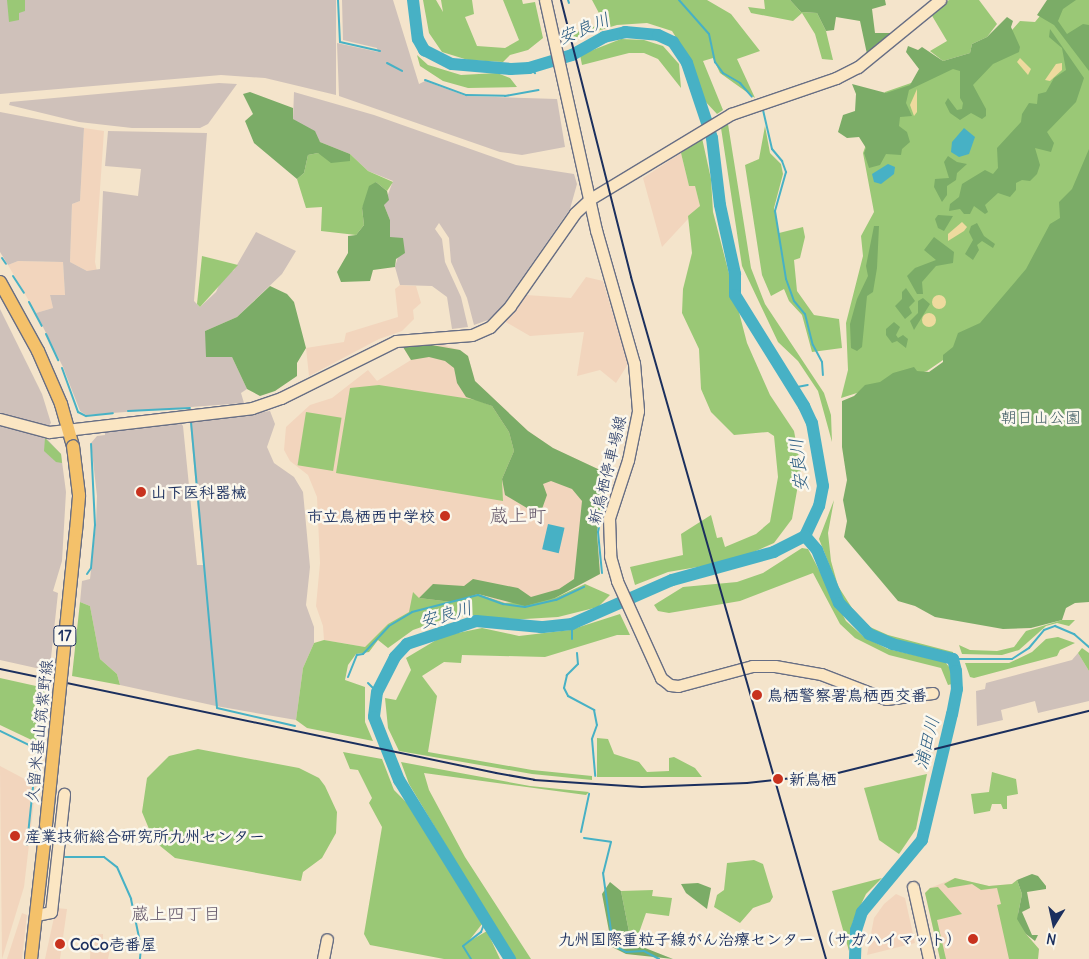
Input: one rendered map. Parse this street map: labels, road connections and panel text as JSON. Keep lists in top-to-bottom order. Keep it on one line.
{"streets":{"main road":["17","久留米基山筑紫野線"],"street":["新鳥栖停車場線"]},"districts":["蔵上町","蔵上四丁目"],"water":["安良川","浦田川"],"parks":["朝日山公園"],"places":["山下医科器械","市立鳥栖西中学校","鳥栖警察署鳥栖西交番","新鳥栖","産業技術総合研究所九州センター","九州国際重粒子線がん治療センター （サガハイマット）","CoCo壱番屋"],"north":"bottom"}
